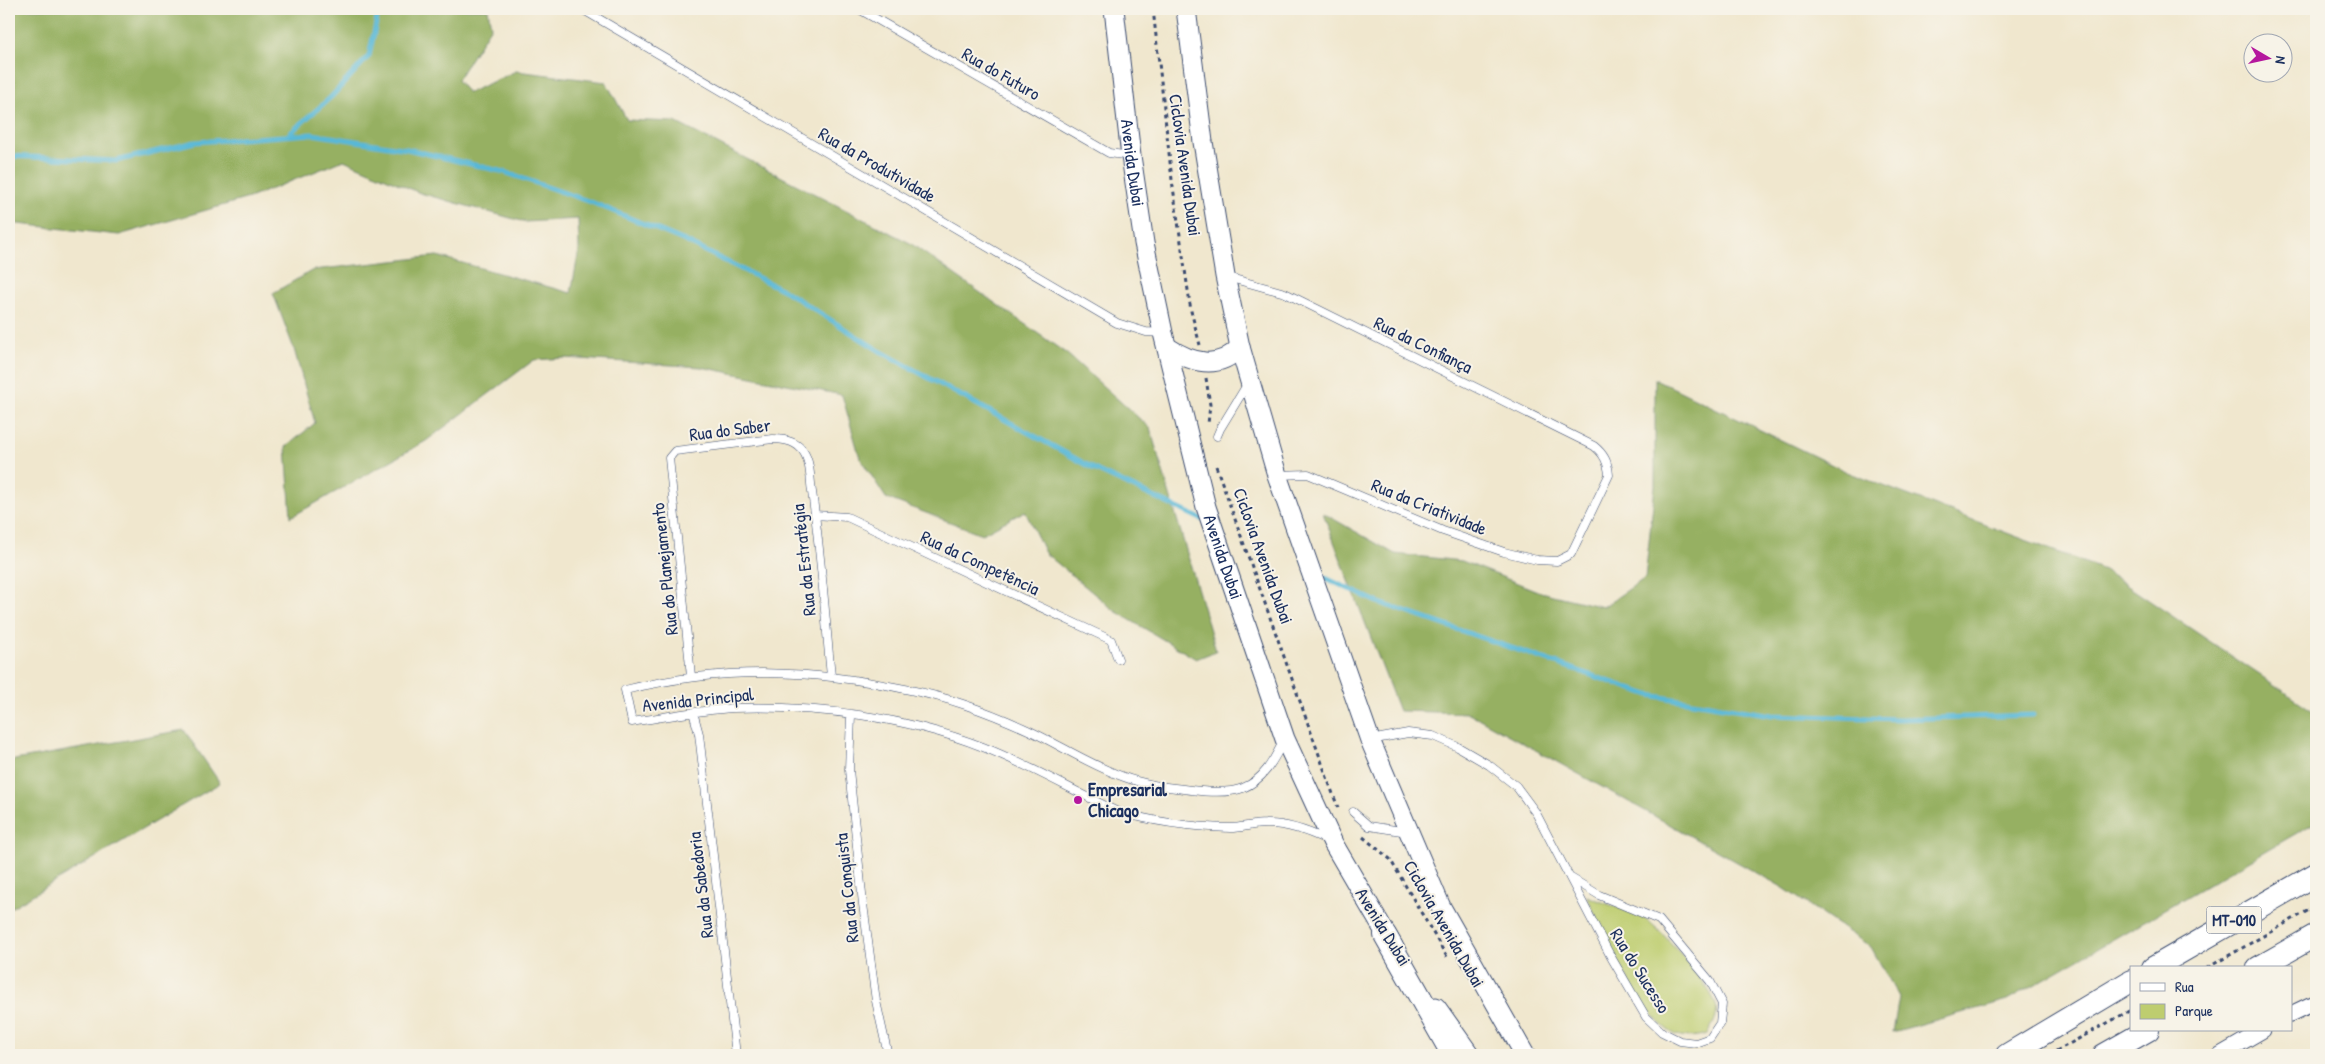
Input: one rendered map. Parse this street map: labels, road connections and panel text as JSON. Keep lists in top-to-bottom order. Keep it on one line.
{"streets":{"main road":["MT-010"],"street":["Avenida Dubai"],"lane":["Rua do Futuro","Rua da Produtividade","Rua da Confiança","Rua do Saber","Rua da Criatividade","Rua da Estratégia","Rua da Competência","Rua do Planejamento","Avenida Principal","Rua da Sabedoria","Rua da Conquista","Rua do Sucesso"],"path":["Ciclovia Avenida Dubai"]},"crossings":[["Rua do Futuro","Avenida Dubai"],["Avenida Dubai","Rua da Produtividade"],["Avenida Dubai","Avenida Principal"],["Rua da Confiança","Rua da Criatividade"],["Rua do Saber","Rua da Estratégia"],["Rua do Saber","Rua do Planejamento"],["Rua da Estratégia","Rua da Competência"],["Rua da Estratégia","Avenida Principal"],["Rua do Planejamento","Avenida Principal"],["Avenida Principal","Rua da Sabedoria"],["Avenida Principal","Rua da Conquista"]],"places":["Empresarial Chicago"],"legend":["Rua","Parque"],"north":"right"}
